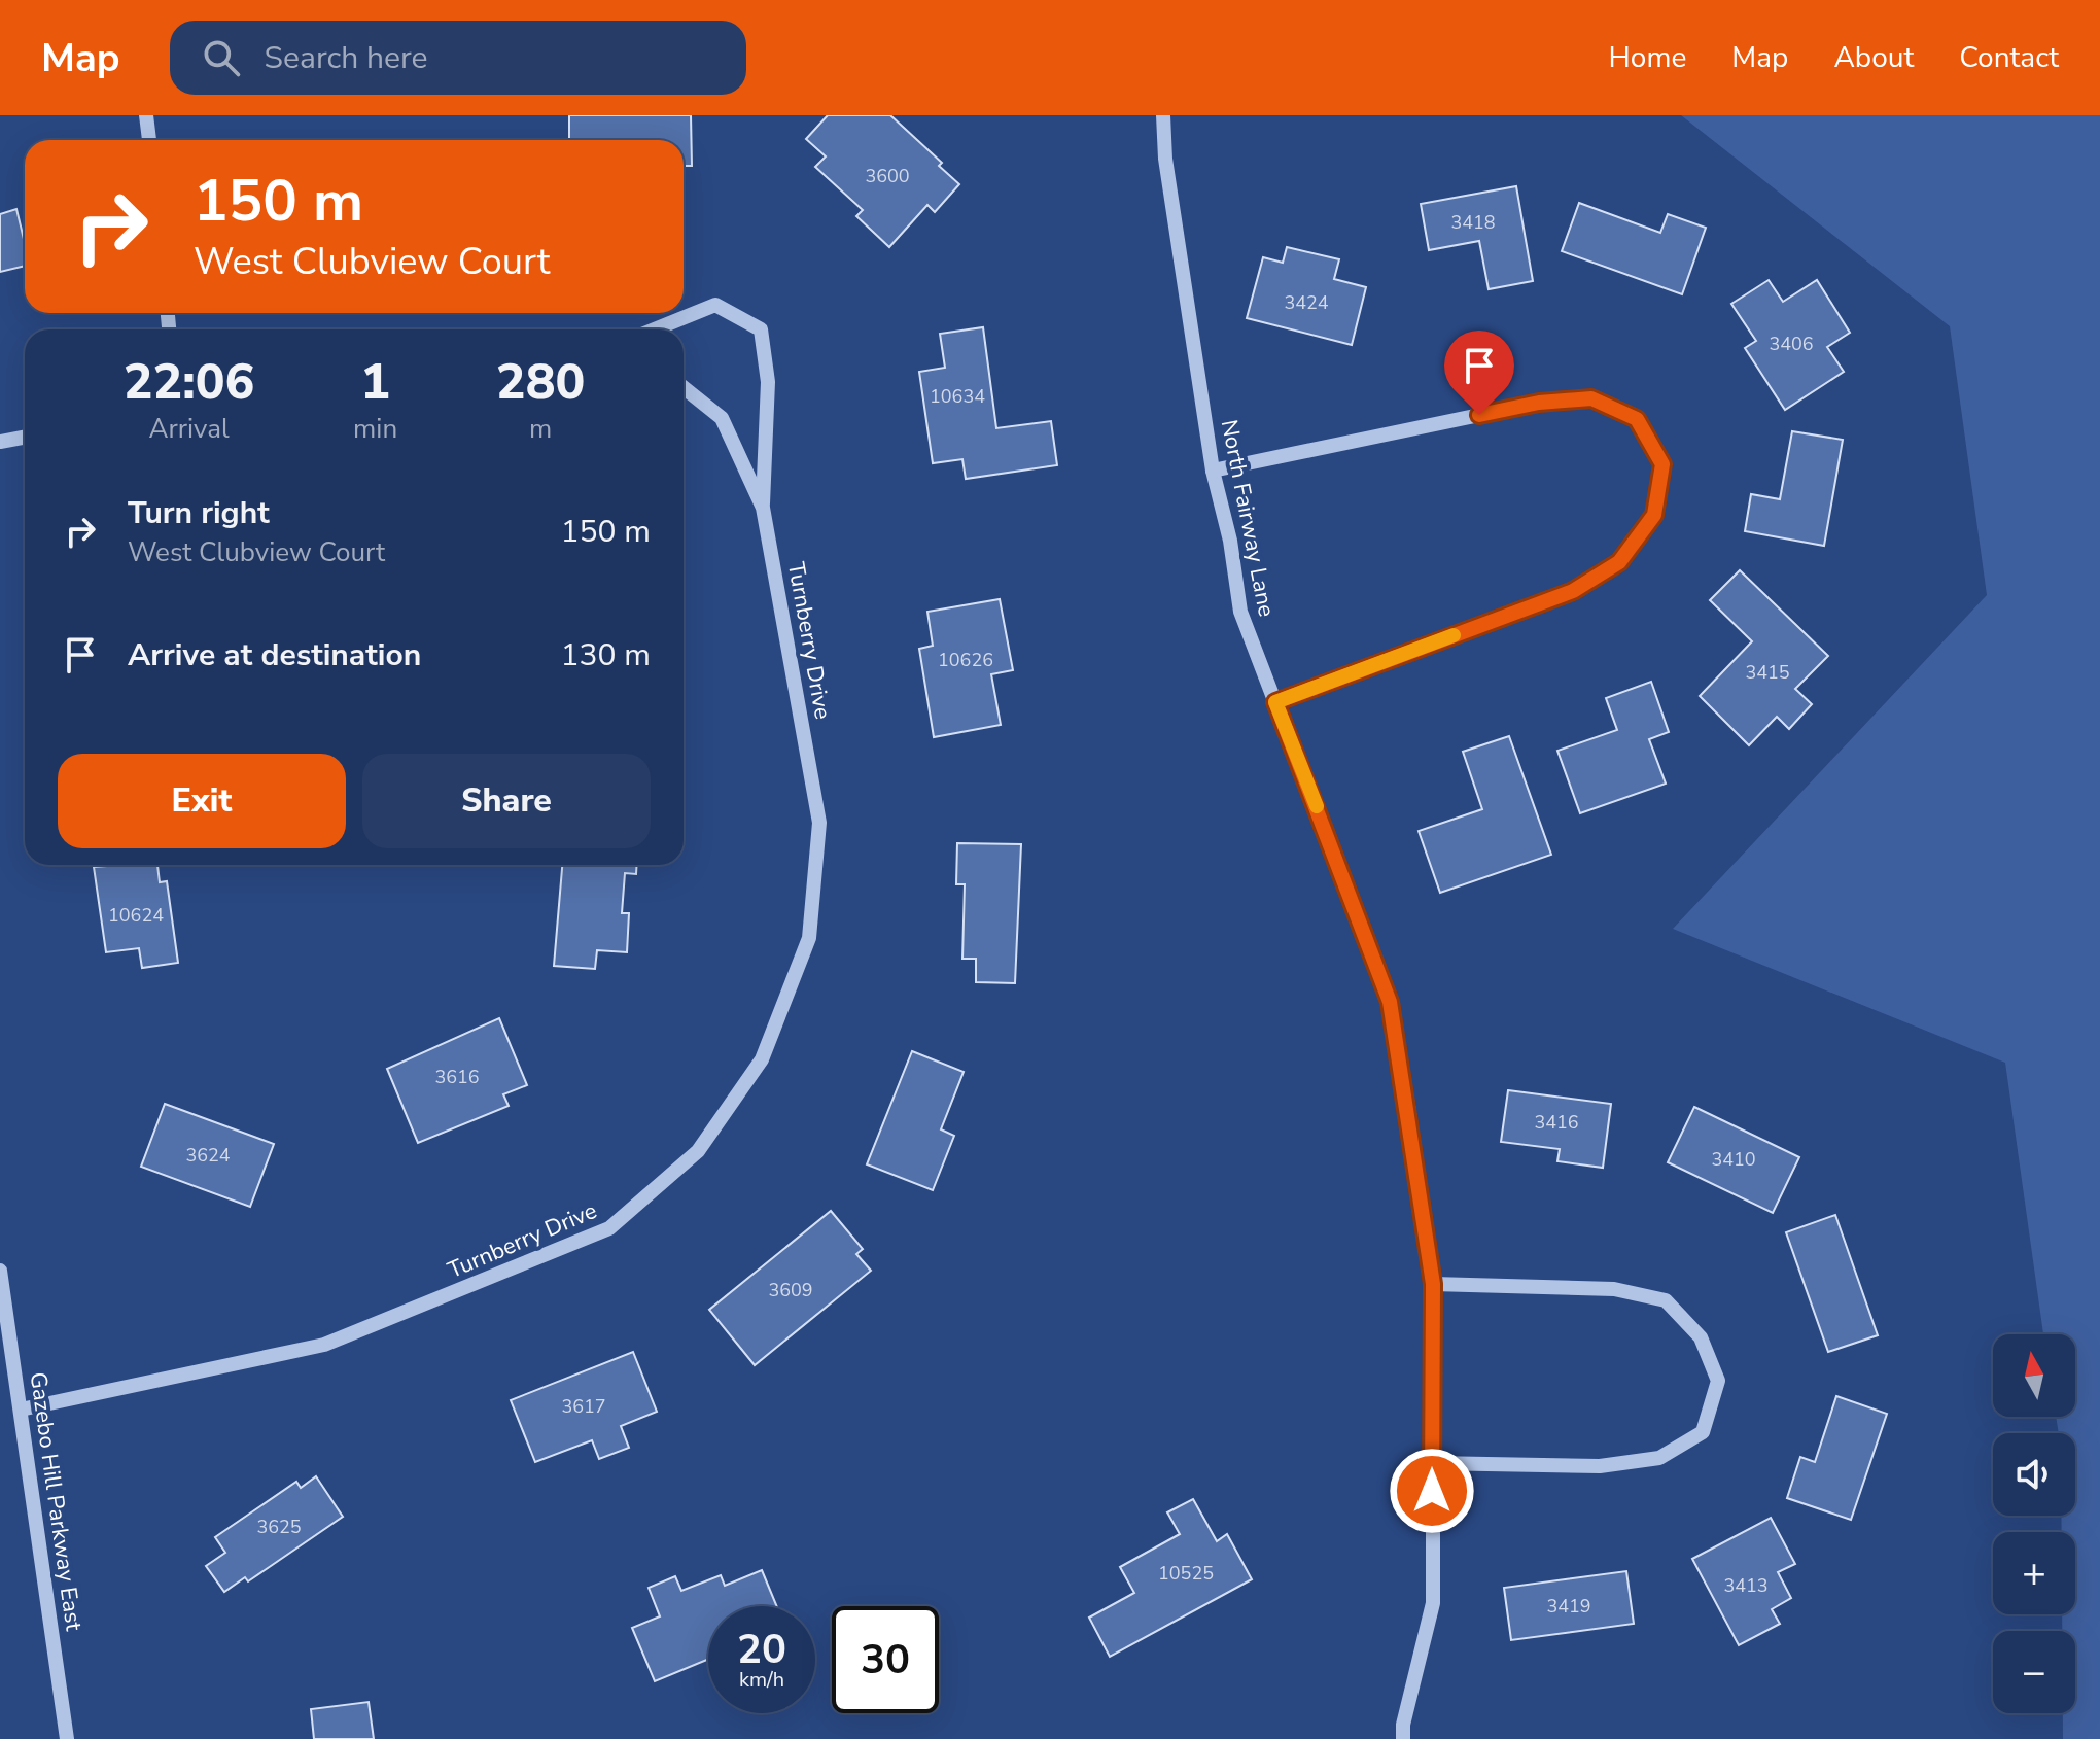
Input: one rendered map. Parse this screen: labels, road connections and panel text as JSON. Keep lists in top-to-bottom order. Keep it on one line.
{"streets":{"street":["North Fairway Lane","Turnberry Drive","Gazebo Hill Parkway East"]},"crossings":[["Turnberry Drive","Gazebo Hill Parkway East"]],"house_numbers":["3600","3418","3424","3406","10634","10626","3415","10624","3616","3416","3624","3410","3609","3617","3625","10525","3413","3419"],"north":"top","page":{"header":"Map","search":"Search here","nav":["Home","Map","About","Contact"],"turn":["150 m","West Clubview Court"],"eta":["22:06","Arrival","1","min","280","m"],"list":[{"name":"Turn right","note":"West Clubview Court","value":"150 m"},{"name":"Arrive at destination","value":"130 m"}],"buttons":["Exit","Share"],"map_buttons":["+","−"],"speed":"20 km/h","limit":"30"}}
